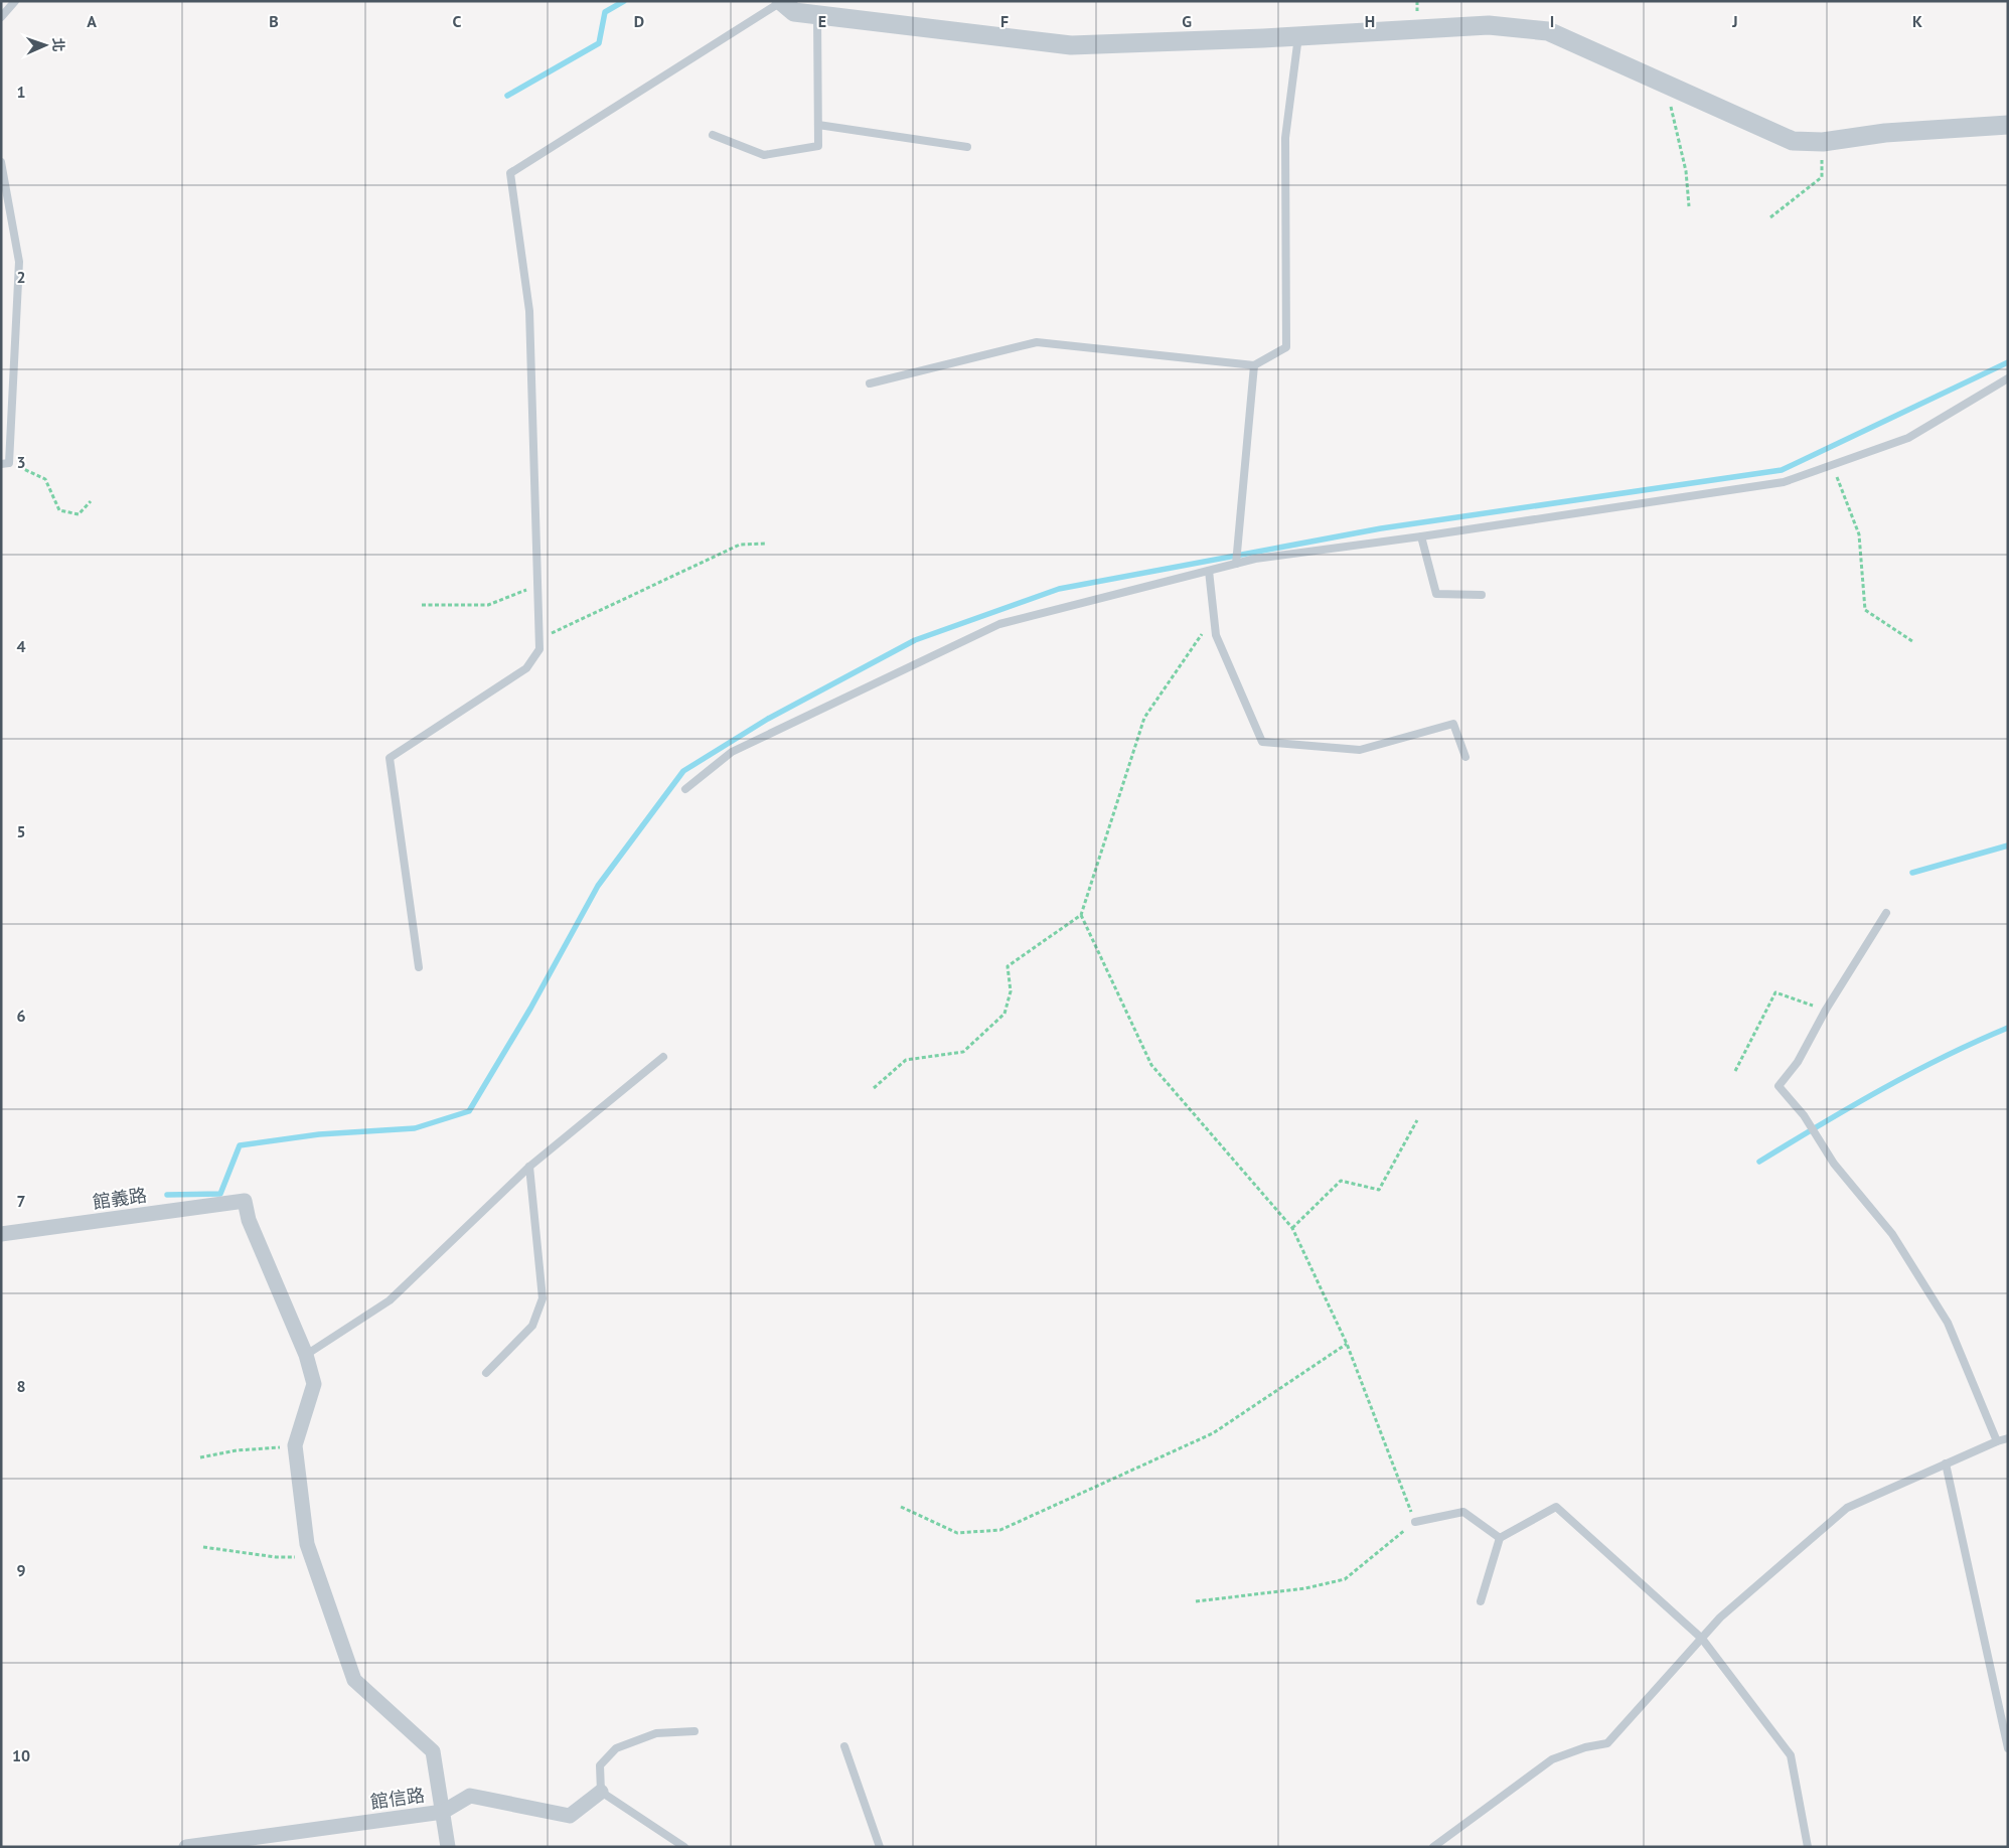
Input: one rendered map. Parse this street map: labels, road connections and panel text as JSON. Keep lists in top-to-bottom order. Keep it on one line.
{"streets":{"street":["館義路","館信路"]},"north":"right","grid":{"columns":["A","B","C","D","E","F","G","H","I","J","K"],"rows":["1","2","3","4","5","6","7","8","9","10"]}}
